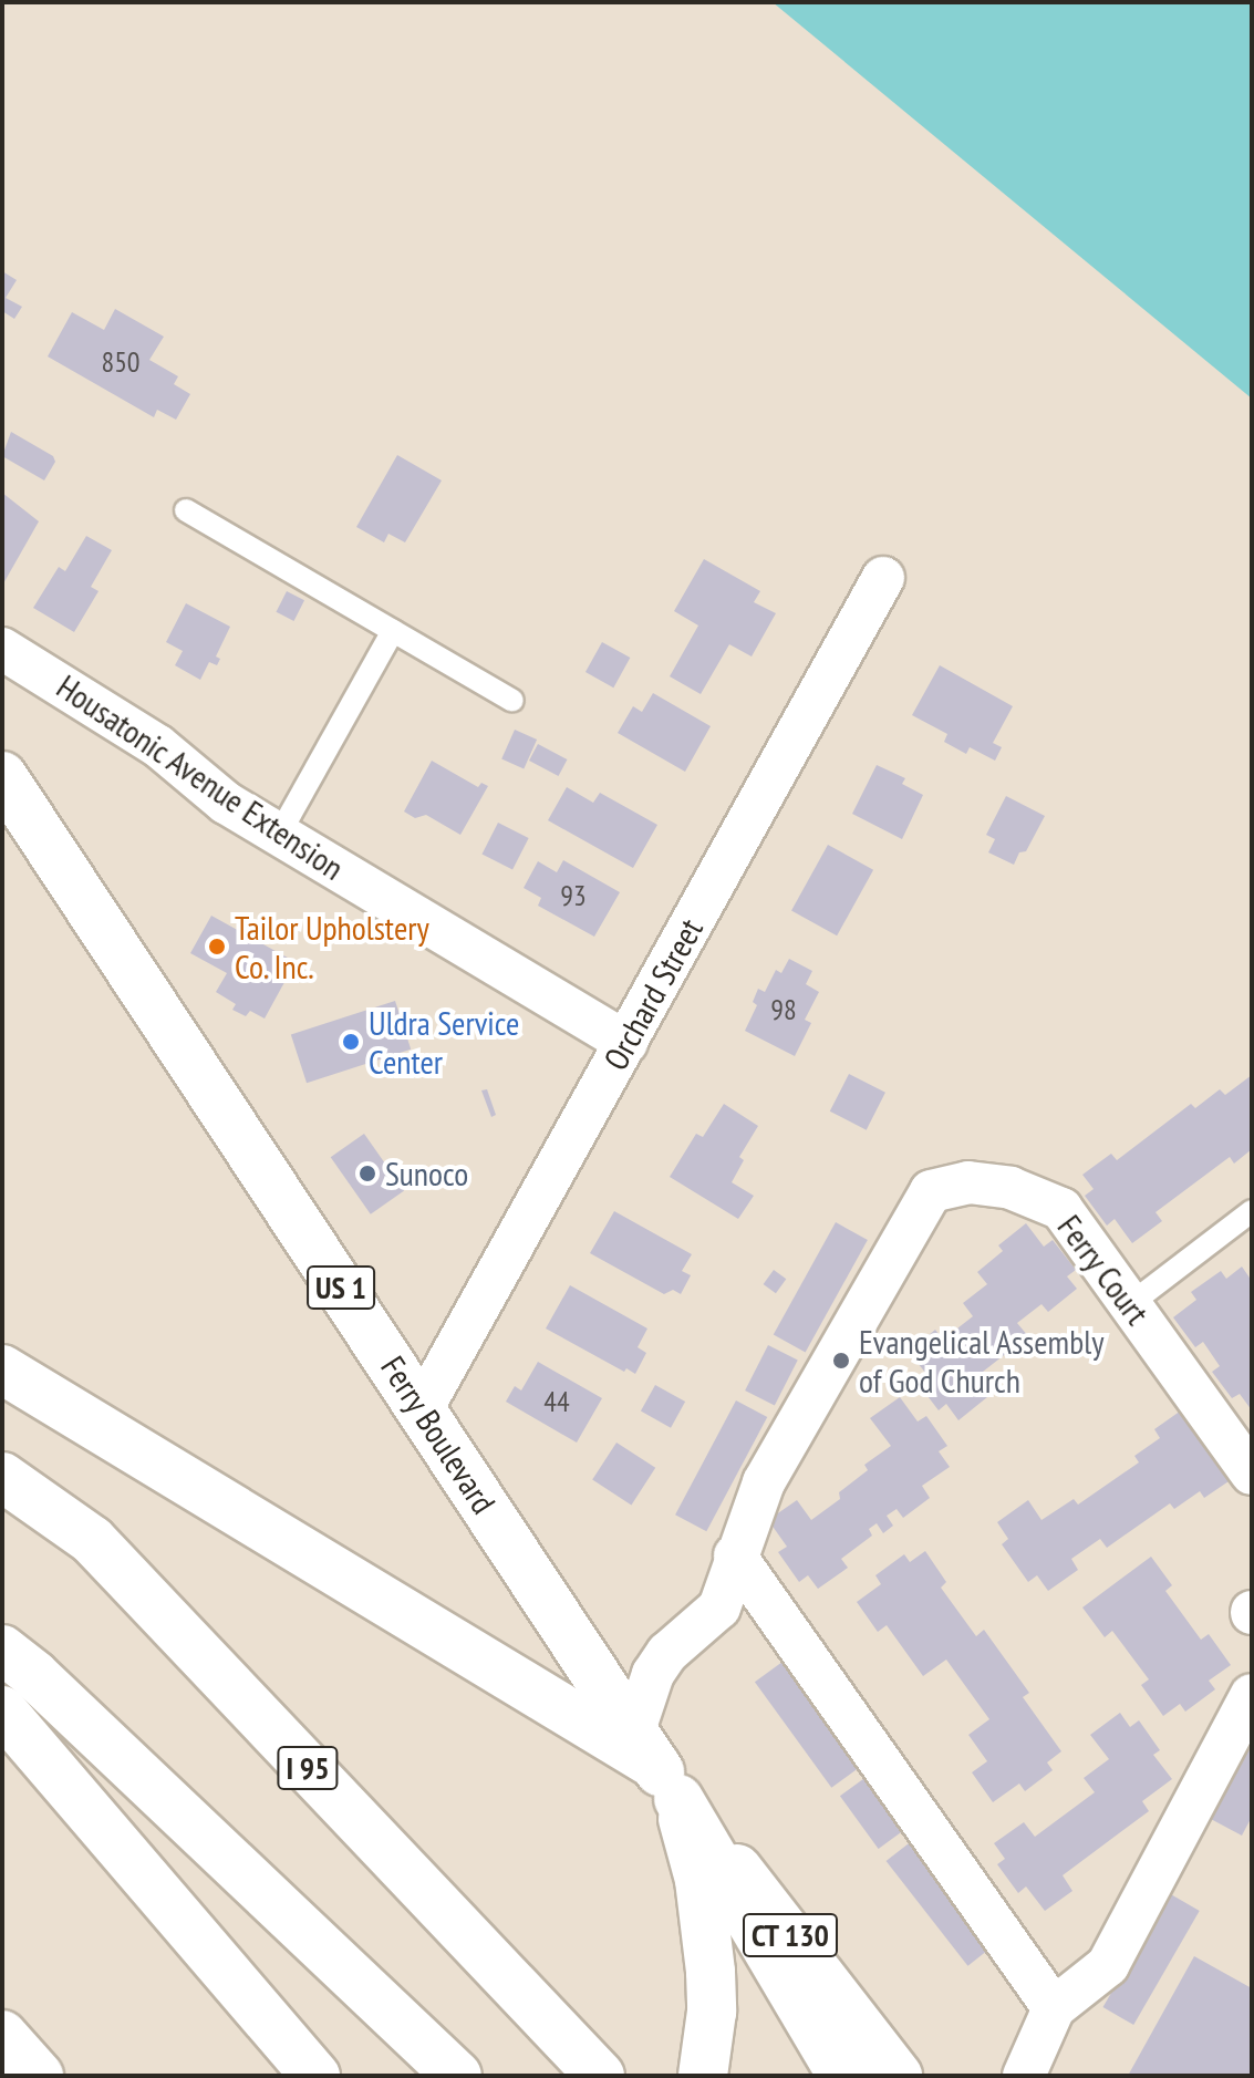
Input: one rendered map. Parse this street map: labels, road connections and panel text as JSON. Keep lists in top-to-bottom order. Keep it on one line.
{"streets":{"main road":["US 1","Ferry Boulevard","I 95","CT 130"],"street":["Housatonic Avenue Extension","Orchard Street","Ferry Court"]},"crossings":[["Housatonic Avenue Extension","Orchard Street"],["Orchard Street","Ferry Boulevard"],["Ferry Court","US 1"],["Ferry Court","Ferry Boulevard"],["US 1","Ferry Boulevard"]],"places":["Tailor Upholstery Co. Inc.","Uldra Service Center","Sunoco","Evangelical Assembly of God Church"],"house_numbers":["850","93","98","44"]}
